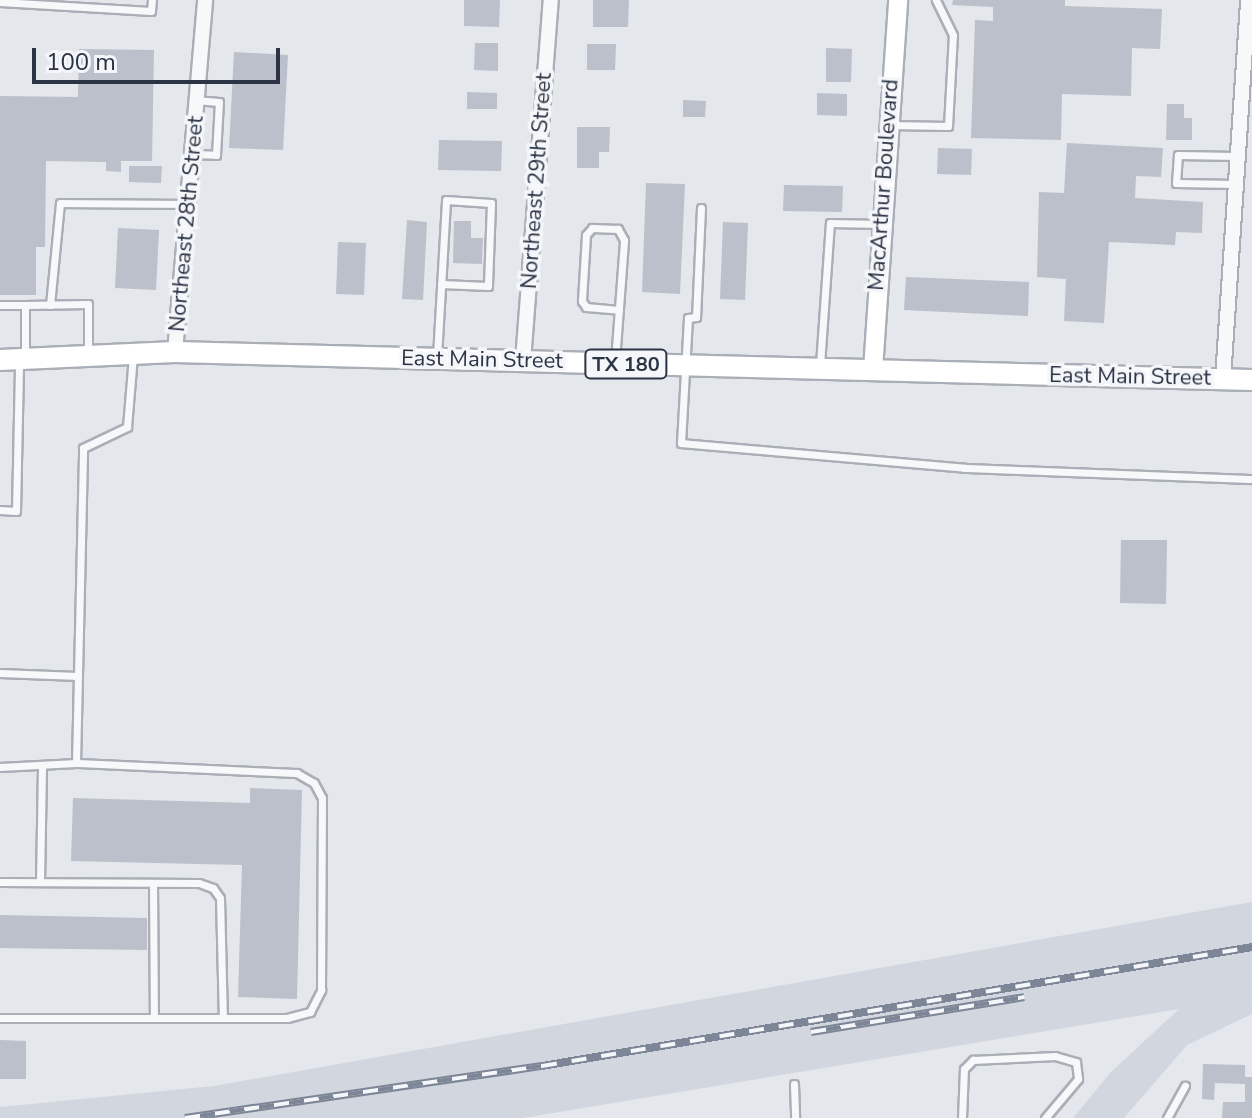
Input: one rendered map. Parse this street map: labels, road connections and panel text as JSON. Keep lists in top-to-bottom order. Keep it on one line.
{"streets":{"main road":["MacArthur Boulevard","East Main Street","TX 180"],"street":["Northeast 29th Street","Northeast 28th Street"]},"crossings":[["Northeast 29th Street","East Main Street"],["MacArthur Boulevard","East Main Street"],["Northeast 28th Street","East Main Street"]],"scale_bar":"100 m"}
